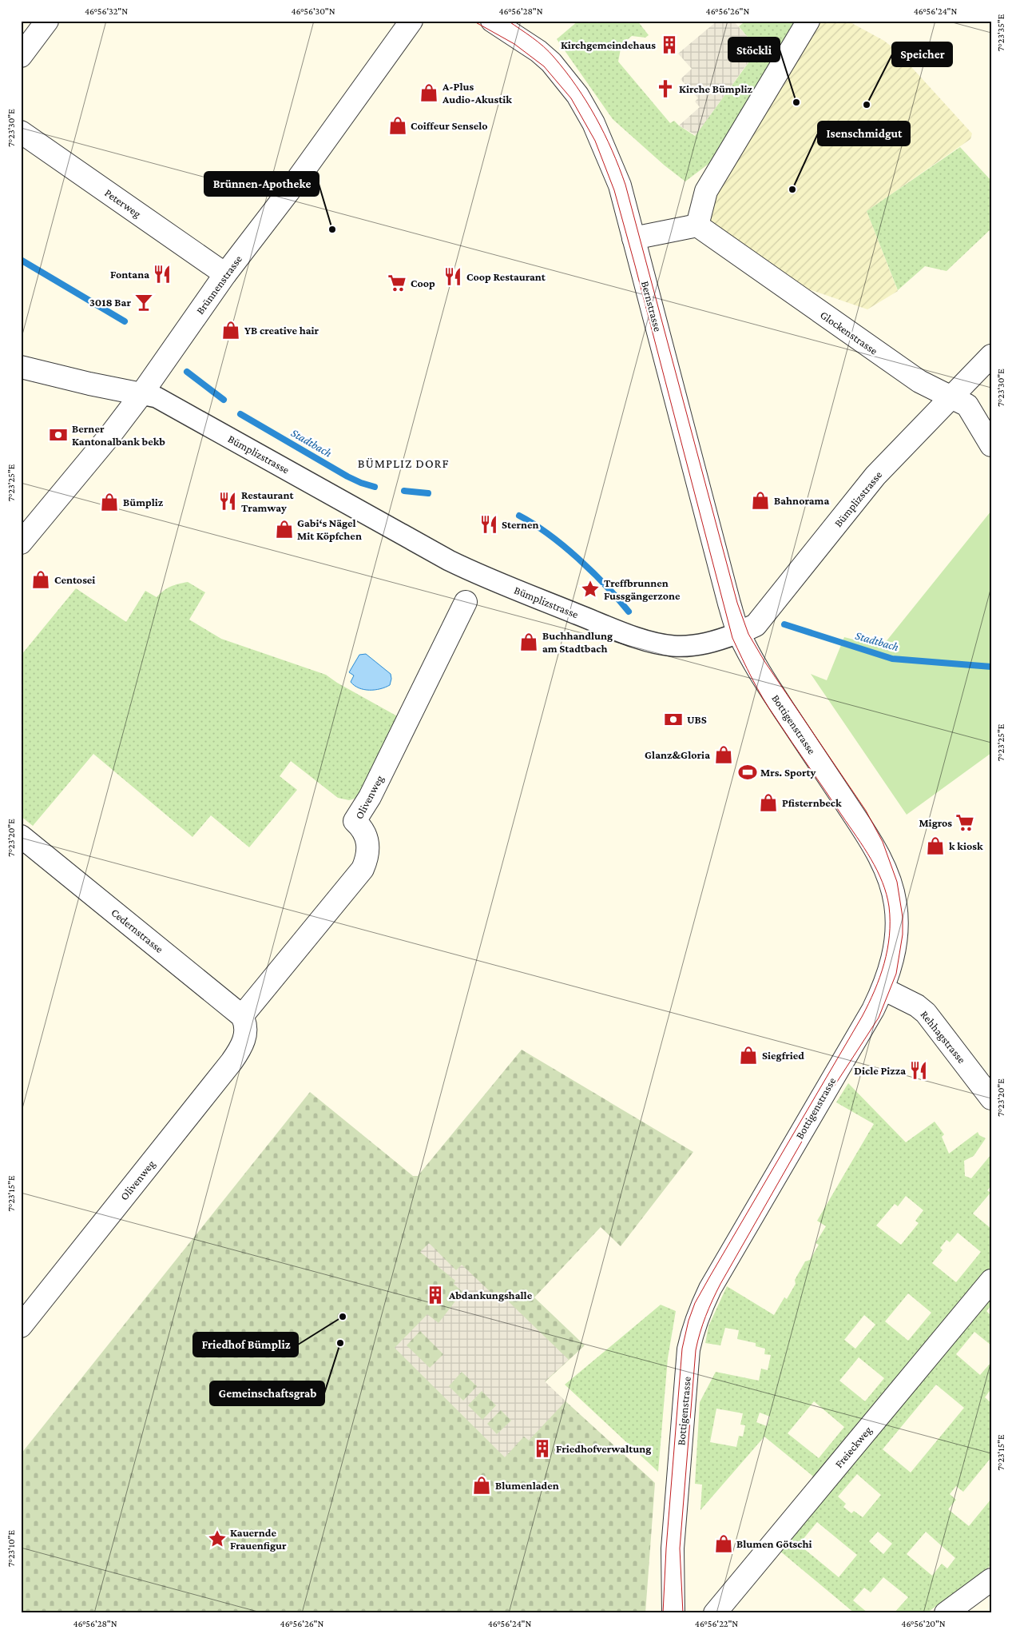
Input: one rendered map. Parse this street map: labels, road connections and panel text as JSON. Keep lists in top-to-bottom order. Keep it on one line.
{"streets":{"street":["Peterweg","Brünnenstrasse","Bernstrasse","Glockenstrasse","Bümplizstrasse","Bottigenstrasse","Olivenweg","Cedernstrasse","Rehhagstrasse","Freieckweg"]},"crossings":[["Peterweg","Brünnenstrasse"],["Brünnenstrasse","Bümplizstrasse"],["Bernstrasse","Bümplizstrasse"],["Bernstrasse","Bottigenstrasse"],["Glockenstrasse","Bümplizstrasse"],["Bümplizstrasse","Bottigenstrasse"],["Bümplizstrasse","Olivenweg"],["Bottigenstrasse","Rehhagstrasse"],["Olivenweg","Cedernstrasse"]],"districts":["BÜMPLIZ DORF"],"water":["Stadtbach"],"places":{"building":["Kirchgemeindehaus","Abdankungshalle","Friedhofverwaltung"],"church":["Kirche Bümpliz"],"shop":["A-Plus Audio-Akustik","Coiffeur Senselo","YB creative hair","Bahnorama","Bümpliz","Gabi‘s Nägel Mit Köpfchen","Centosei","Buchhandlung am Stadtbach","Glanz&Gloria","Pfisternbeck","k kiosk","Siegfried","Blumenladen","Blumen Götschi"],"other":["Stöckli","Speicher","Isenschmidgut","Brünnen-Apotheke","Friedhof Bümpliz","Gemeinschaftsgrab"],"restaurant":["Fontana","Coop Restaurant","Restaurant Tramway","Sternen","Dicle Pizza"],"supermarket":["Coop","Migros"],"bar":["3018 Bar"],"bank":["Berner Kantonalbank bekb","UBS"],"place":["Treffbrunnen Fussgängerzone","Kauernde Frauenfigur"],"sports":["Mrs. Sporty"]},"coordinates":["46°56'32\"N","46°56'30\"N","46°56'28\"N","46°56'26\"N","46°56'24\"N","7°23'35\"E","7°23'30\"E","7°23'25\"E","7°23'20\"E","7°23'15\"E","7°23'10\"E","46°56'22\"N","46°56'20\"N"]}
